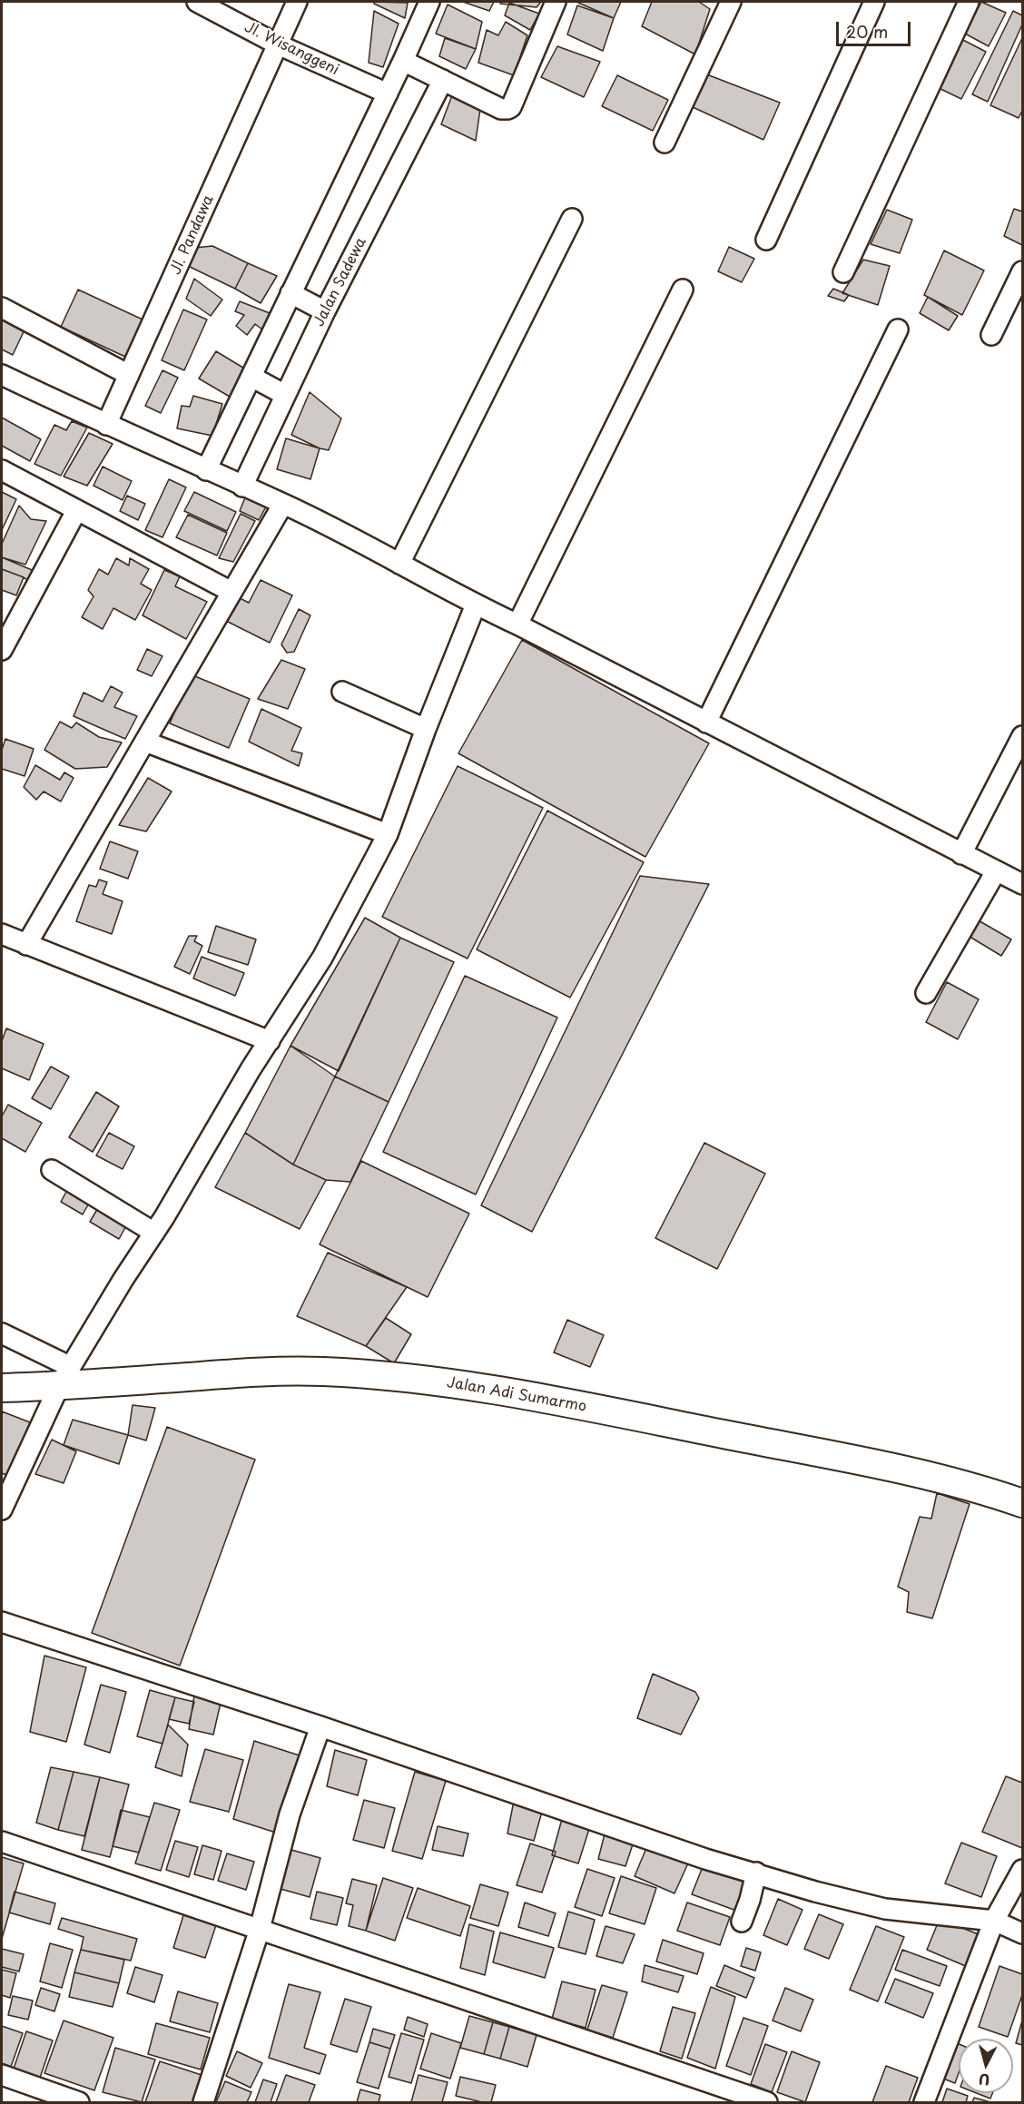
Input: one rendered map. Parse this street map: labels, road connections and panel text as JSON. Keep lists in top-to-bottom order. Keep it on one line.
{"streets":{"main road":["Jalan Adi Sumarmo"],"street":["Jl. Wisanggeni","Jl. Pandawa","Jalan Sadewa"]},"crossings":[["Jl. Wisanggeni","Jl. Pandawa"]],"scale_bar":"20 m","north":"bottom"}
